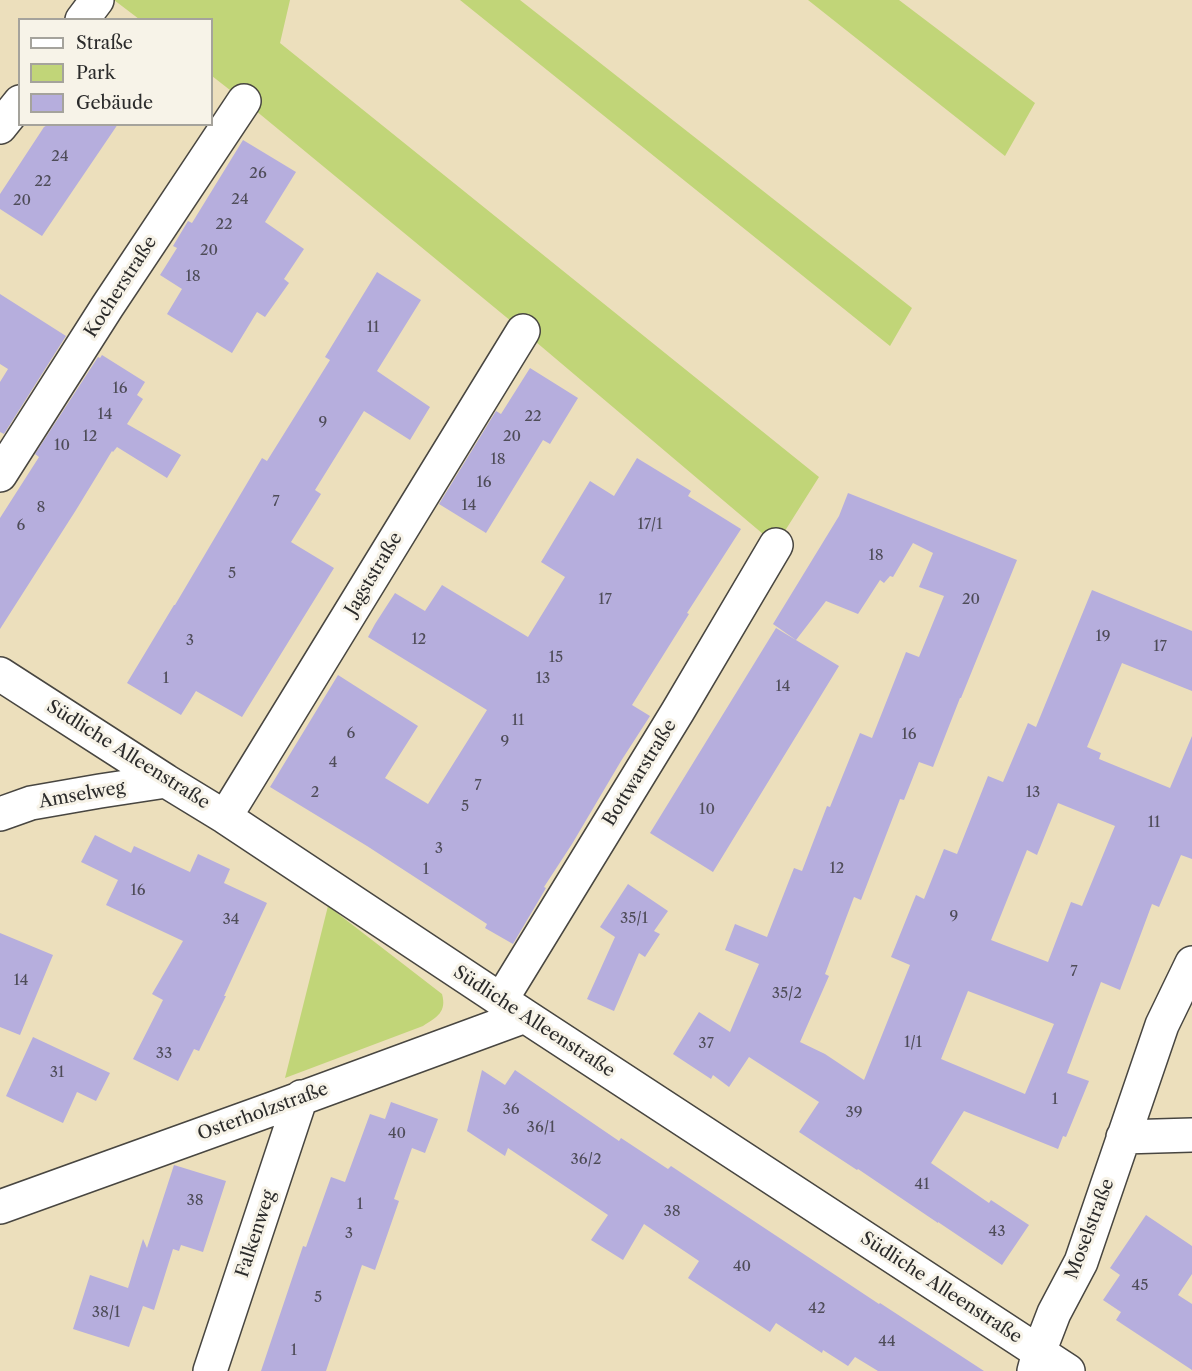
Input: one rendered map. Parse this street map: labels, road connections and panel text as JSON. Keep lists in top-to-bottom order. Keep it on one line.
{"streets":{"street":["Kocherstraße","Jagststraße","Südliche Alleenstraße","Bottwarstraße","Amselweg","Osterholzstraße","Moselstraße","Falkenweg"]},"crossings":[["Jagststraße","Südliche Alleenstraße"],["Südliche Alleenstraße","Bottwarstraße"],["Südliche Alleenstraße","Amselweg"],["Südliche Alleenstraße","Osterholzstraße"],["Südliche Alleenstraße","Moselstraße"],["Bottwarstraße","Osterholzstraße"],["Osterholzstraße","Falkenweg"]],"house_numbers":["24","26","22","24","20","22","20","18","11","16","14","22","9","12","20","10","18","16","7","14","8","17/1","6","18","5","17","20","19","12","3","17","15","1","13","14","11","6","16","9","4","7","2","13","5","10","11","3","12","1","16","9","35/1","34","7","14","35/2","1/1","37","33","31","1","36","39","36/1","40","36/2","41","38","1","38","43","3","40","45","5","42","38/1","44","1"],"legend":["Straße","Park","Gebäude"]}
